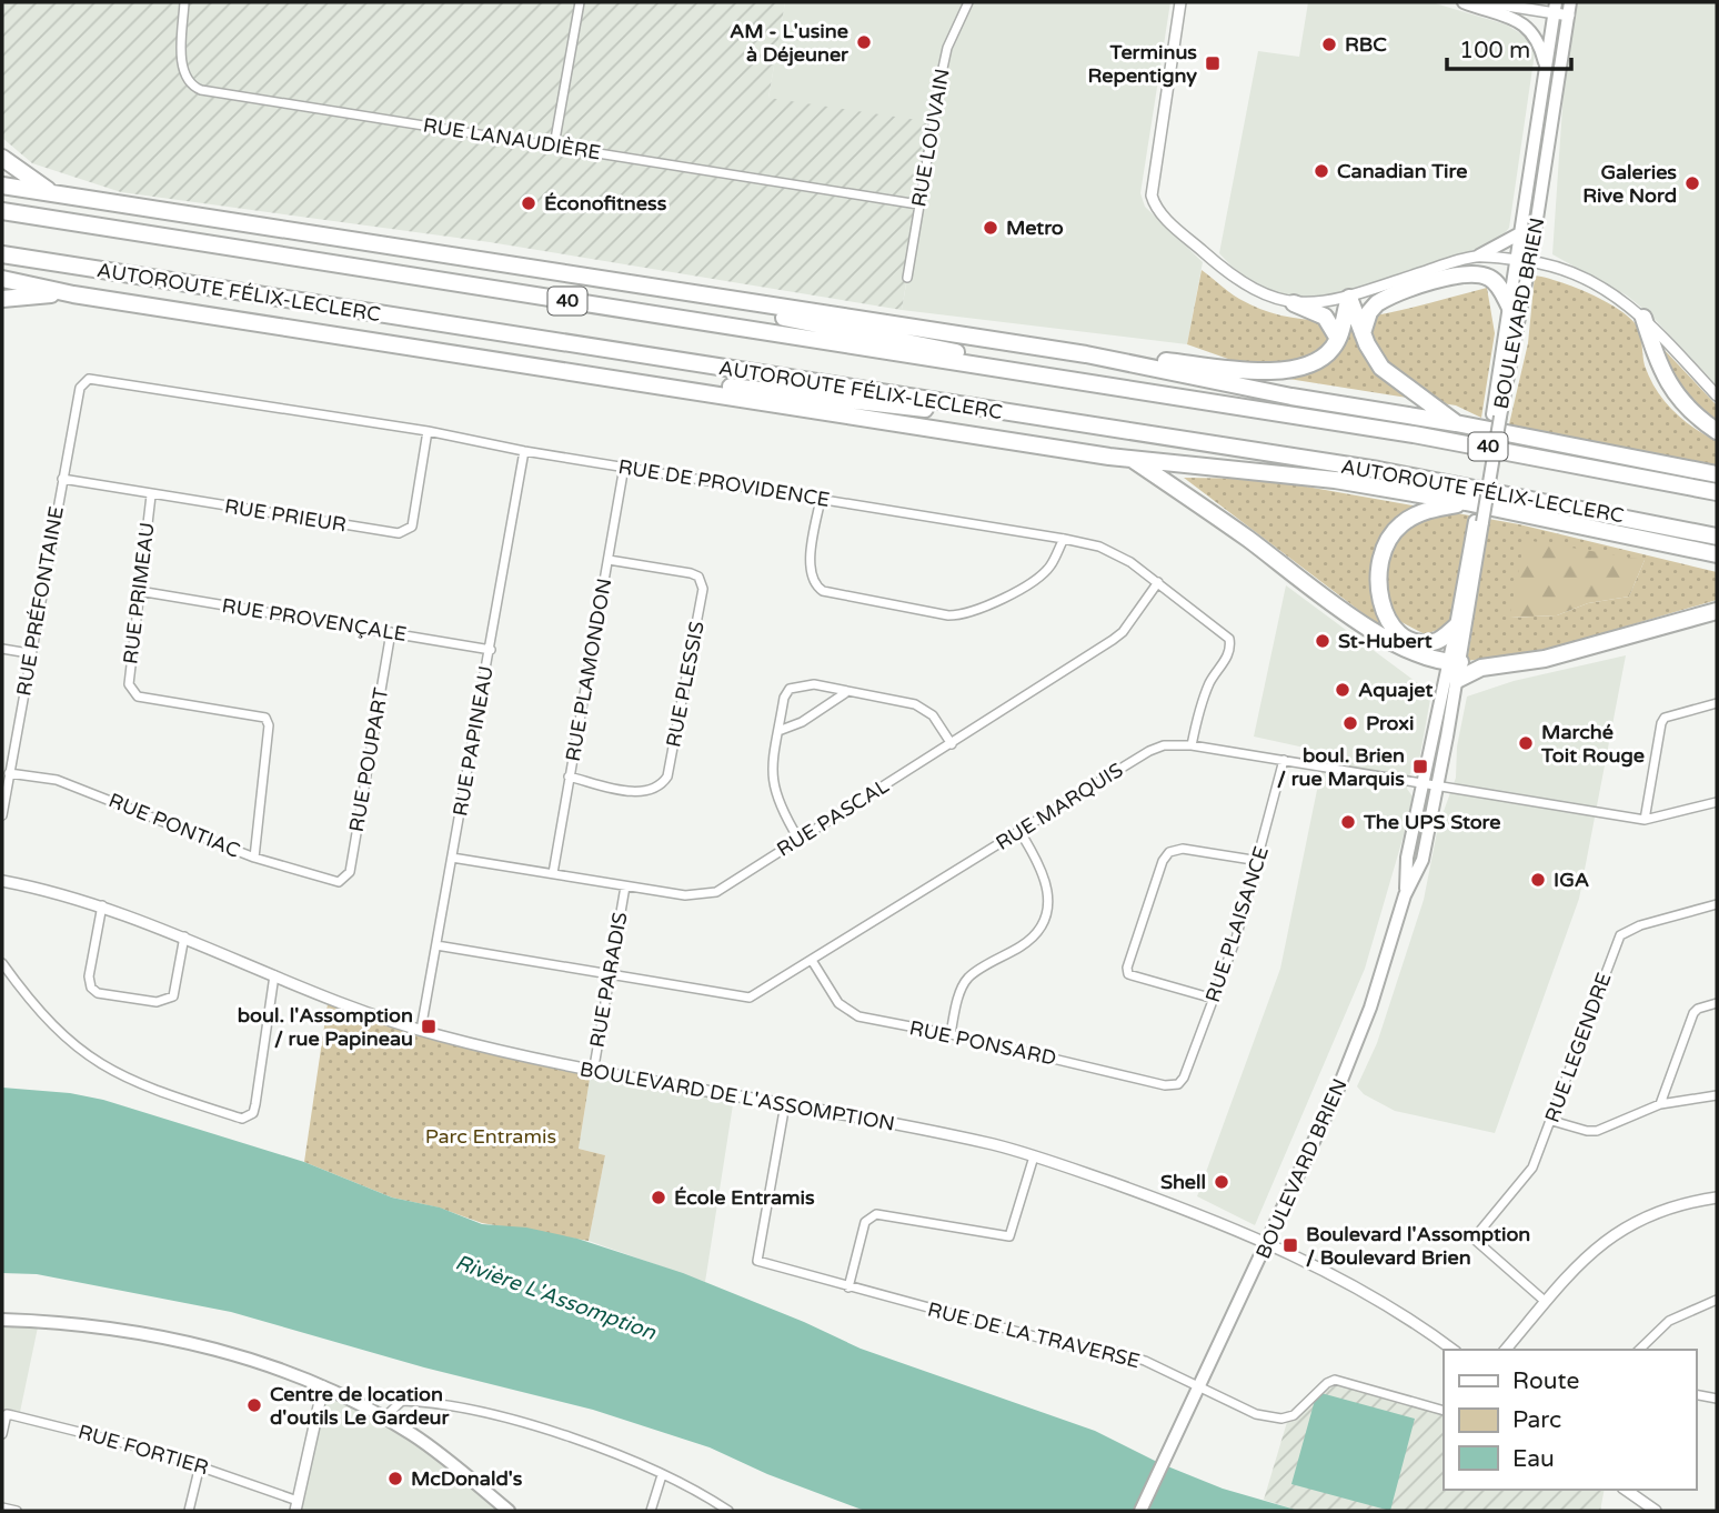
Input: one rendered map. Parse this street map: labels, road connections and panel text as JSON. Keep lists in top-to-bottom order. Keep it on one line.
{"streets":{"highway":["AUTOROUTE FÉLIX-LECLERC","40"],"main road":["BOULEVARD BRIEN"],"street":["RUE LOUVAIN","RUE LANAUDIÈRE","RUE DE PROVIDENCE","RUE PRIEUR","RUE PRIMEAU","RUE PRÉFONTAINE","RUE PROVENÇALE","RUE PLAMONDON","RUE PLESSIS","RUE PAPINEAU","RUE POUPART","RUE MARQUIS","RUE PASCAL","RUE PONTIAC","RUE PLAISANCE","RUE PARADIS","RUE PONSARD","RUE LEGENDRE","BOULEVARD DE L'ASSOMPTION","RUE DE LA TRAVERSE","RUE FORTIER"]},"crossings":[["RUE LOUVAIN","RUE LANAUDIÈRE"],["BOULEVARD BRIEN","RUE MARQUIS"],["BOULEVARD BRIEN","BOULEVARD DE L'ASSOMPTION"],["BOULEVARD BRIEN","RUE DE LA TRAVERSE"],["RUE DE PROVIDENCE","RUE PRIEUR"],["RUE DE PROVIDENCE","RUE PRÉFONTAINE"],["RUE DE PROVIDENCE","RUE PLAMONDON"],["RUE DE PROVIDENCE","RUE PAPINEAU"],["RUE DE PROVIDENCE","RUE MARQUIS"],["RUE DE PROVIDENCE","RUE PASCAL"],["RUE PRIEUR","RUE PRIMEAU"],["RUE PRIEUR","RUE PRÉFONTAINE"],["RUE PRIMEAU","RUE PROVENÇALE"],["RUE PRIMEAU","RUE PONTIAC"],["RUE PRÉFONTAINE","RUE PONTIAC"],["RUE PROVENÇALE","RUE PAPINEAU"],["RUE PROVENÇALE","RUE POUPART"],["RUE PLAMONDON","RUE PLESSIS"],["RUE PLAMONDON","RUE PASCAL"],["RUE PAPINEAU","RUE MARQUIS"],["RUE PAPINEAU","RUE PASCAL"],["RUE PAPINEAU","BOULEVARD DE L'ASSOMPTION"],["RUE POUPART","RUE PONTIAC"],["RUE MARQUIS","RUE PLAISANCE"],["RUE MARQUIS","RUE PARADIS"],["RUE MARQUIS","RUE PONSARD"],["RUE PASCAL","RUE PARADIS"],["RUE PLAISANCE","RUE PONSARD"],["RUE PARADIS","BOULEVARD DE L'ASSOMPTION"],["BOULEVARD DE L'ASSOMPTION","RUE DE LA TRAVERSE"]],"water":["Rivière L'Assomption"],"parks":["Parc Entramis"],"places":{"other":["AM - L'usine à Déjeuner","RBC","Canadian Tire","Galeries Rive Nord","Éconofitness","Metro","St-Hubert","Aquajet","Proxi","Marché Toit Rouge","The UPS Store","IGA","Shell","École Entramis","Centre de location d'outils Le Gardeur","McDonald's"],"transit":["Terminus Repentigny","boul. Brien / rue Marquis","boul. l'Assomption / rue Papineau","Boulevard l'Assomption / Boulevard Brien"]},"legend":["Route","Parc","Eau"],"scale_bar":"100 m"}
